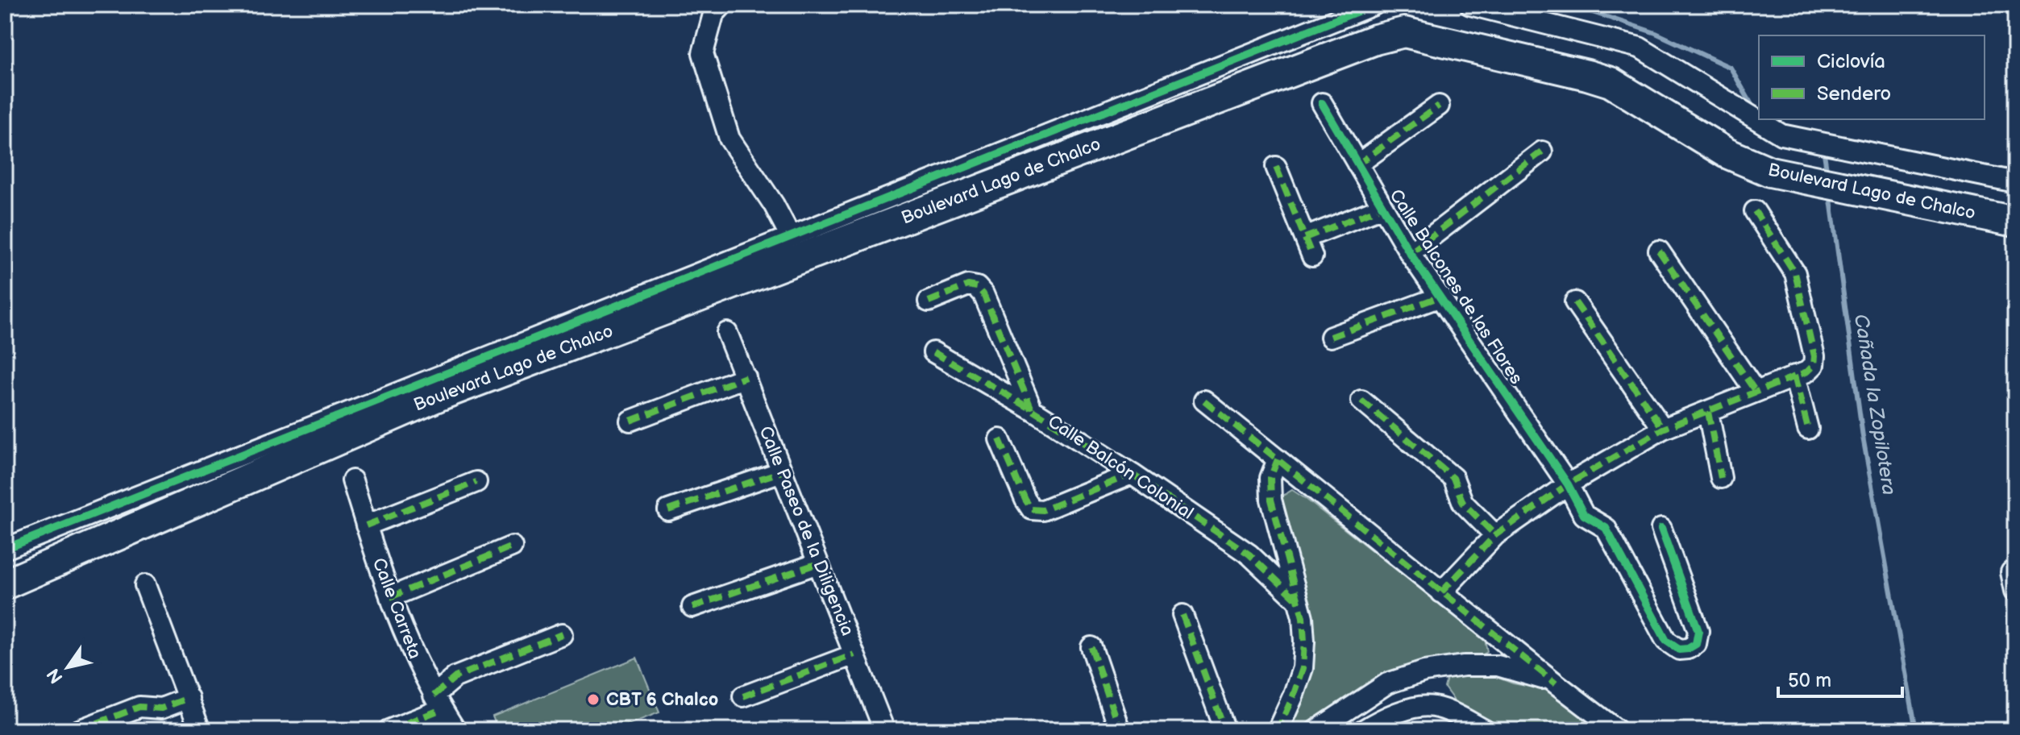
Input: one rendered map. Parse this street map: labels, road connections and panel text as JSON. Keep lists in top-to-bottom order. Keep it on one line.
{"streets":{"main road":["Boulevard Lago de Chalco"],"street":["Calle Balcones de las Flores","Calle Balcón Colonial","Calle Paseo de la Diligencia","Calle Carreta"]},"water":["Cañada la Zopilotera"],"places":["CBT 6 Chalco"],"legend":["Ciclovía","Sendero"],"scale_bar":"50 m","north":"bottom left"}
